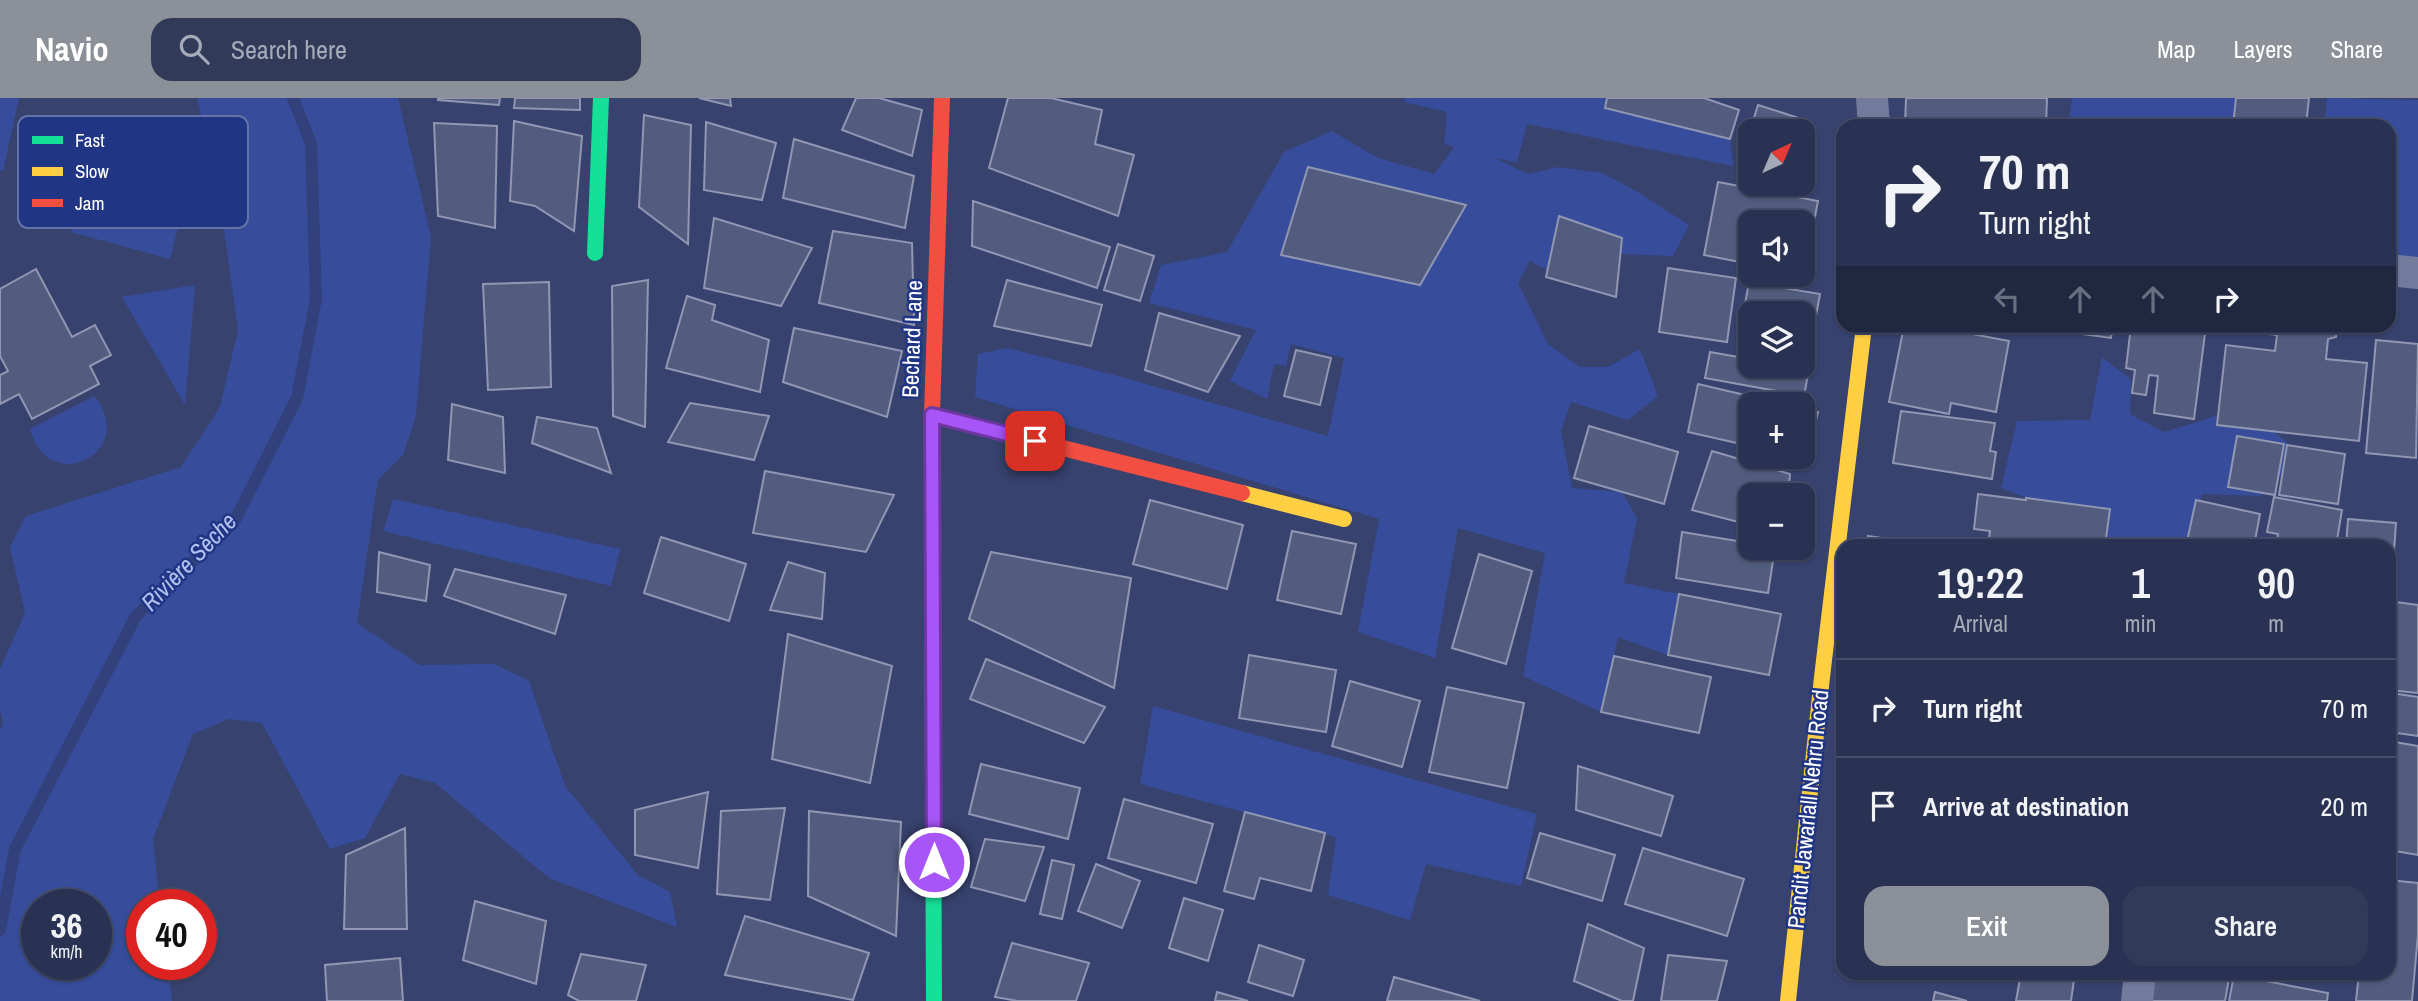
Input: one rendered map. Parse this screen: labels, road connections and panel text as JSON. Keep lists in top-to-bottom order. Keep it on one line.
{"streets":{"street":["Bechard Lane","Pandit Jawarlall Nehru Road"]},"water":["Rivière Sèche"],"legend":["Fast","Slow","Jam"],"north":"top right","page":{"header":"Navio","search":"Search here","nav":["Map","Layers","Share"],"map_buttons":["+","−"],"turn":["70 m","Turn right"],"eta":["19:22","Arrival","1","min","90","m"],"list":[{"name":"Turn right","value":"70 m"},{"name":"Arrive at destination","value":"20 m"}],"buttons":["Exit","Share"],"speed":"36 km/h","limit":"40"}}
